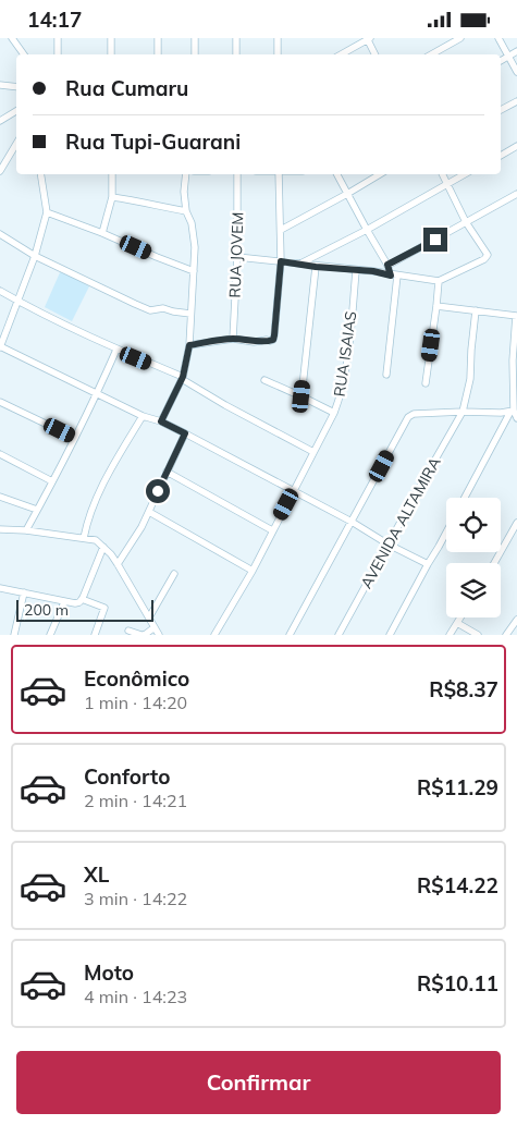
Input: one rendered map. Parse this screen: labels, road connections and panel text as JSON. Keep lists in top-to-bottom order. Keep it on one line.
{"streets":{"street":["RUA JOVEM","RUA ISAIAS","AVENIDA ALTAMIRA"]},"scale_bar":"200 m","page":{"status":"14:17","banner":["Rua Cumaru","Rua Tupi-Guarani"],"scale":"200 m","list":[{"name":"Econômico","note":"1 min · 14:20","value":"R$8.37"},{"name":"Conforto","note":"2 min · 14:21","value":"R$11.29"},{"name":"XL","note":"3 min · 14:22","value":"R$14.22"},{"name":"Moto","note":"4 min · 14:23","value":"R$10.11"}],"buttons":"Confirmar"}}
